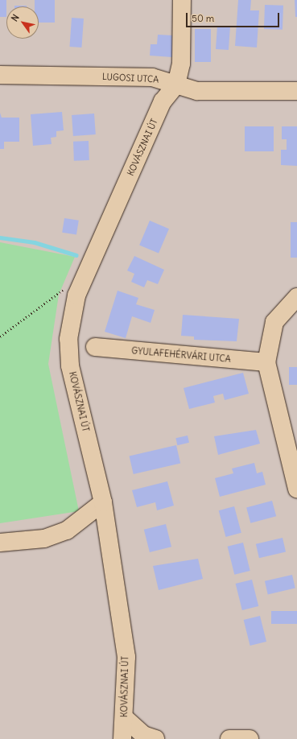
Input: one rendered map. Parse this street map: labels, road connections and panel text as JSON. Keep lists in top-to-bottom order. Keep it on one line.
{"streets":{"street":["LUGOSI UTCA","KOVÁSZNAI ÚT","GYULAFEHÉRVÁRI UTCA"]},"crossings":[["LUGOSI UTCA","KOVÁSZNAI ÚT"]],"scale_bar":"50 m","north":"top left"}
